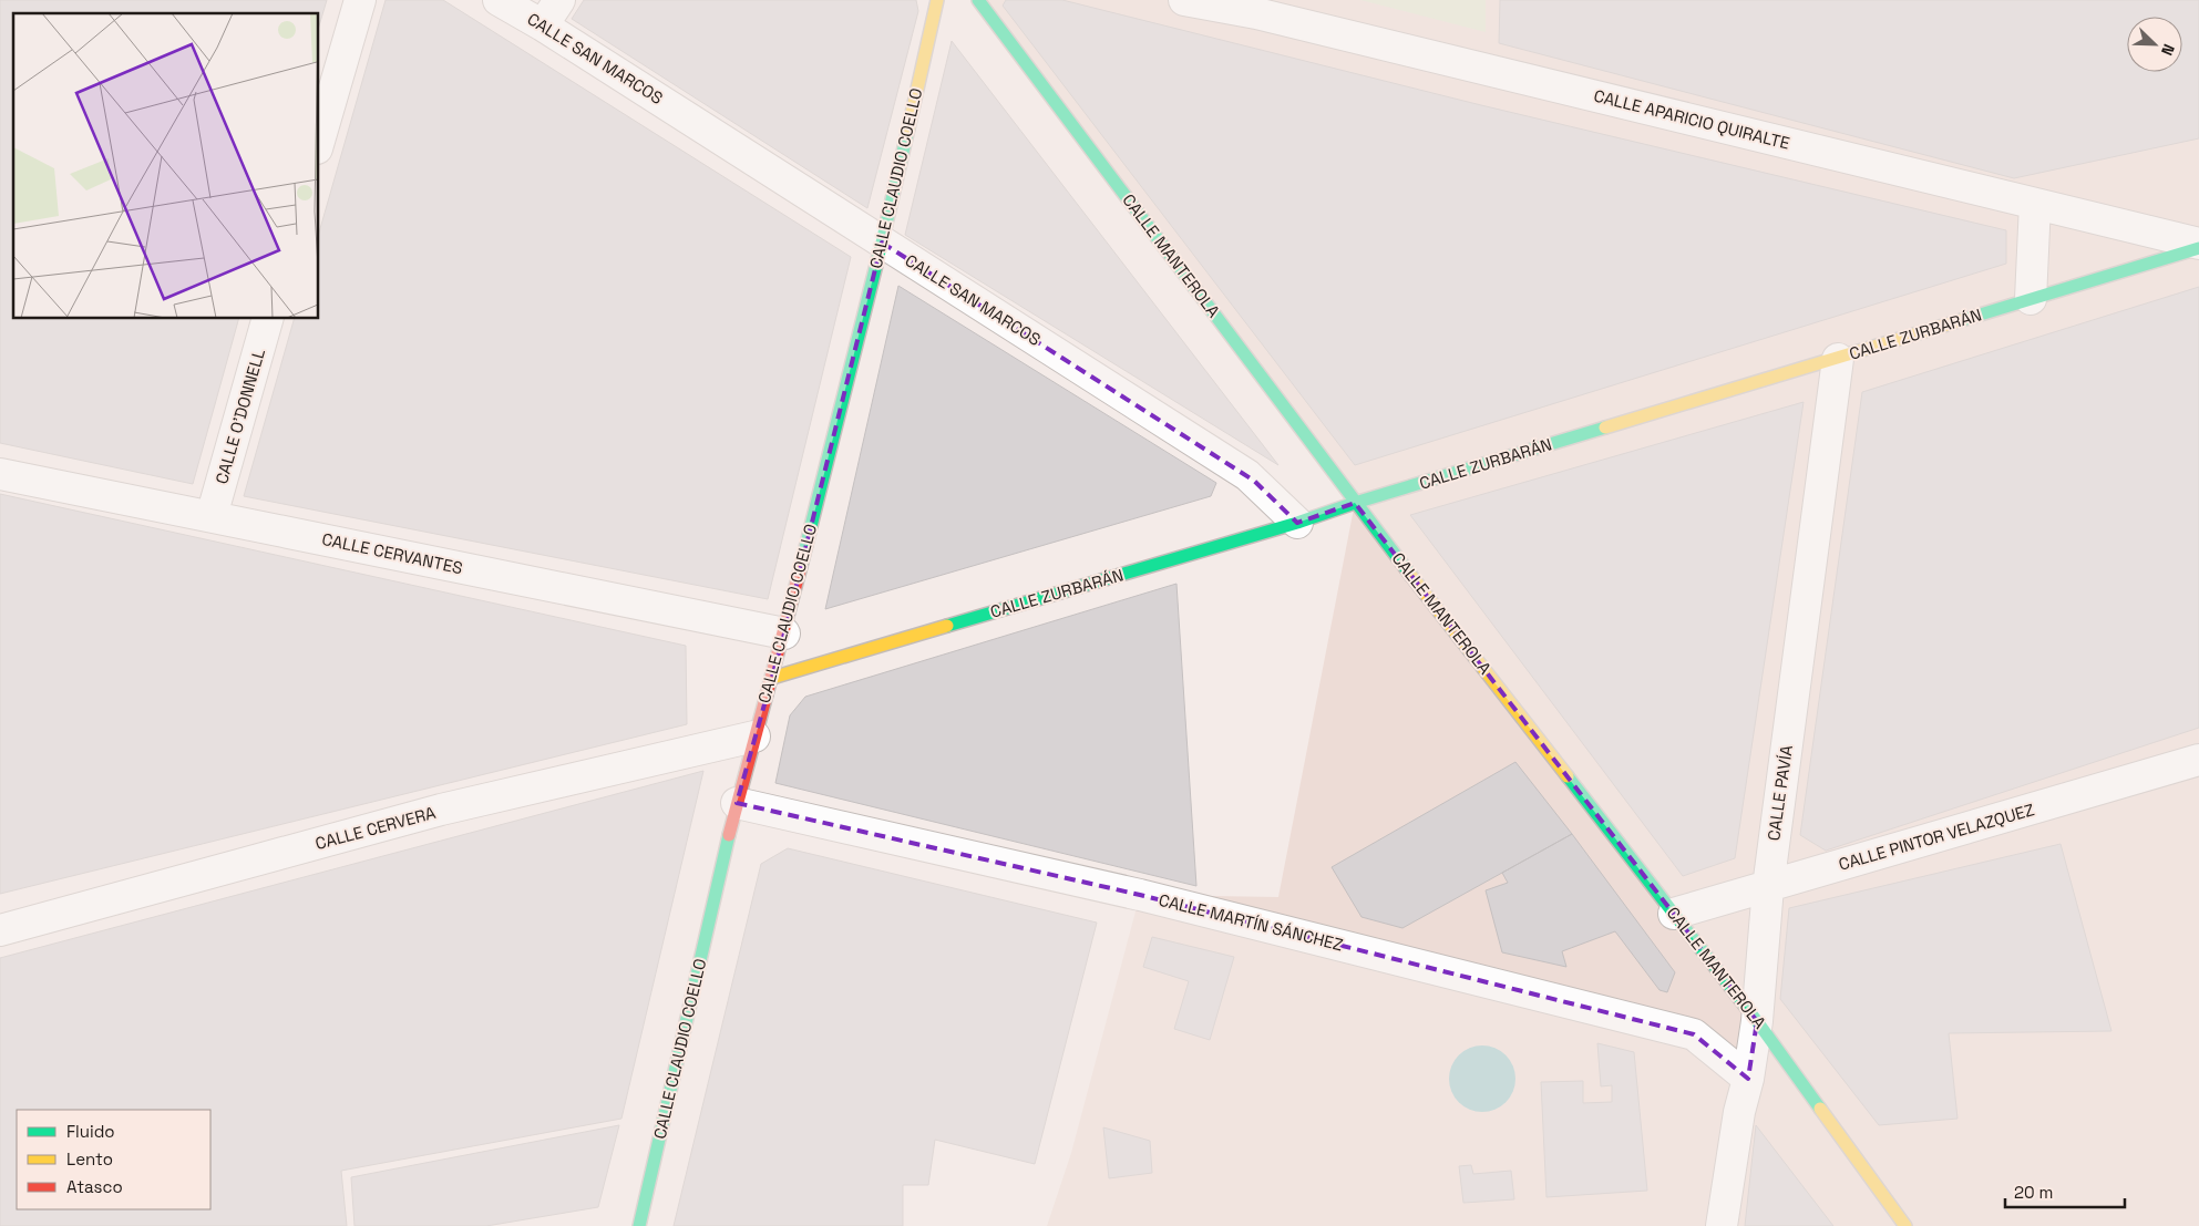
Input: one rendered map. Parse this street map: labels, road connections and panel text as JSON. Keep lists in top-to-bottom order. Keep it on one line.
{"streets":{"street":["CALLE SAN MARCOS","CALLE APARICIO QUIRALTE","CALLE CLAUDIO COELLO","CALLE MANTEROLA","CALLE ZURBARÁN","CALLE O'DONNELL","CALLE CERVANTES","CALLE PAVÍA","CALLE CERVERA","CALLE PINTOR VELAZQUEZ","CALLE MARTÍN SÁNCHEZ"]},"crossings":[["CALLE SAN MARCOS","CALLE CLAUDIO COELLO"],["CALLE SAN MARCOS","CALLE ZURBARÁN"],["CALLE APARICIO QUIRALTE","CALLE ZURBARÁN"],["CALLE CLAUDIO COELLO","CALLE ZURBARÁN"],["CALLE CLAUDIO COELLO","CALLE CERVANTES"],["CALLE CLAUDIO COELLO","CALLE CERVERA"],["CALLE CLAUDIO COELLO","CALLE MARTÍN SÁNCHEZ"],["CALLE MANTEROLA","CALLE ZURBARÁN"],["CALLE MANTEROLA","CALLE PAVÍA"],["CALLE MANTEROLA","CALLE PINTOR VELAZQUEZ"],["CALLE ZURBARÁN","CALLE PAVÍA"],["CALLE O'DONNELL","CALLE CERVANTES"],["CALLE PAVÍA","CALLE PINTOR VELAZQUEZ"],["CALLE PAVÍA","CALLE MARTÍN SÁNCHEZ"]],"legend":["Fluido","Lento","Atasco"],"scale_bar":"20 m","north":"bottom right"}
